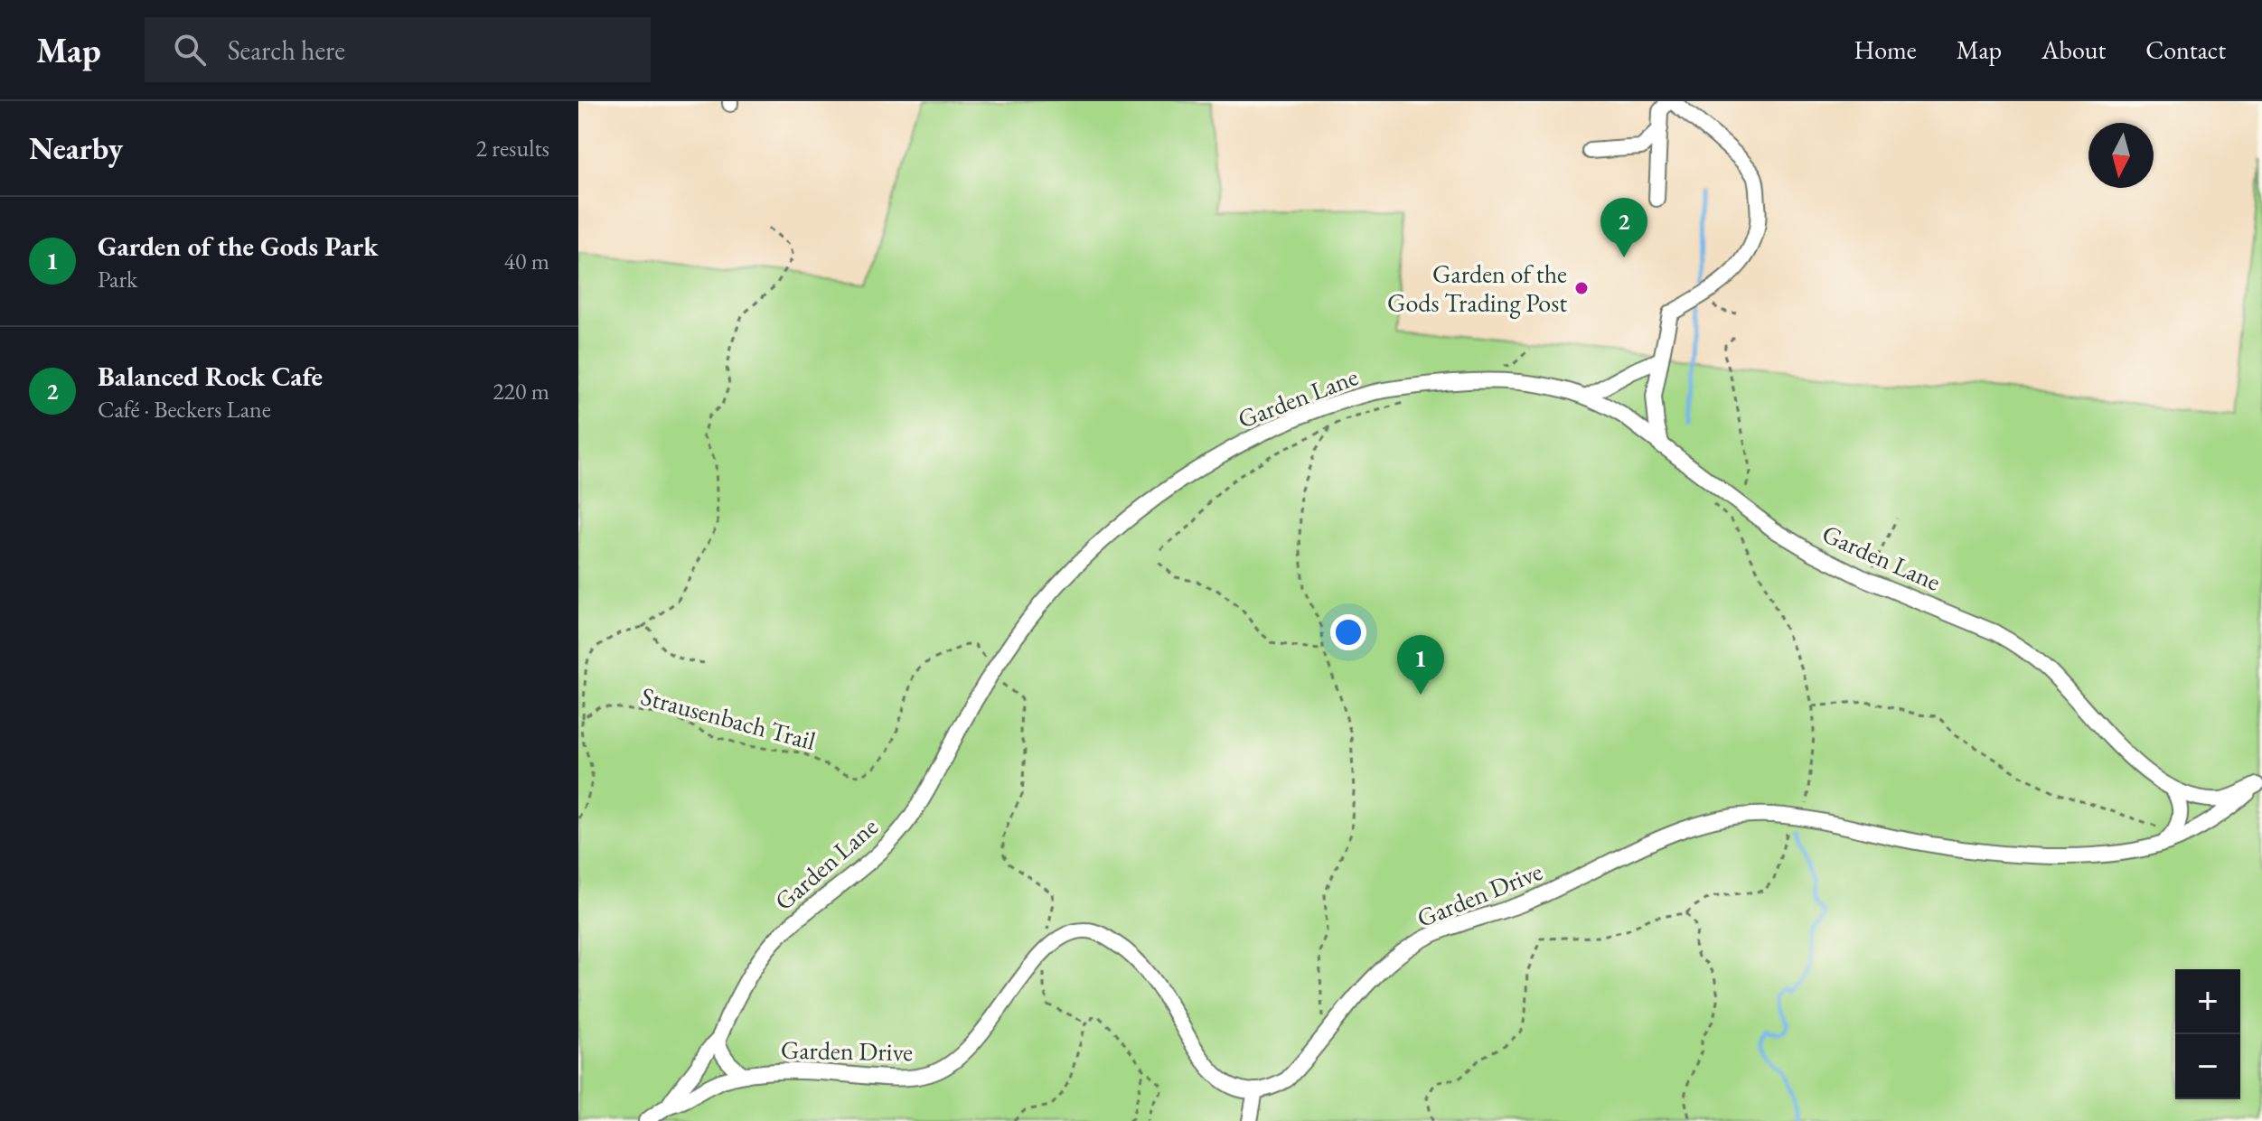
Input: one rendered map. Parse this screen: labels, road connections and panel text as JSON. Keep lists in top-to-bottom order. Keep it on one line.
{"streets":{"street":["Garden Lane","Garden Drive"],"path":["Strausenbach Trail"]},"crossings":[["Garden Lane","Strausenbach Trail"],["Garden Lane","Garden Drive"],["Strausenbach Trail","Garden Drive"]],"places":["Garden of the Gods Trading Post"],"north":"bottom","page":{"header":"Map","search":"Search here","nav":["Home","Map","About","Contact"],"heading":["Nearby","2 results"],"list":[{"mark":"1","name":"Garden of the Gods Park","note":"Park","value":"40 m"},{"mark":"2","name":"Balanced Rock Cafe","note":"Café · Beckers Lane","value":"220 m"}],"pins":["2","1"],"map_buttons":["+","−"]}}
